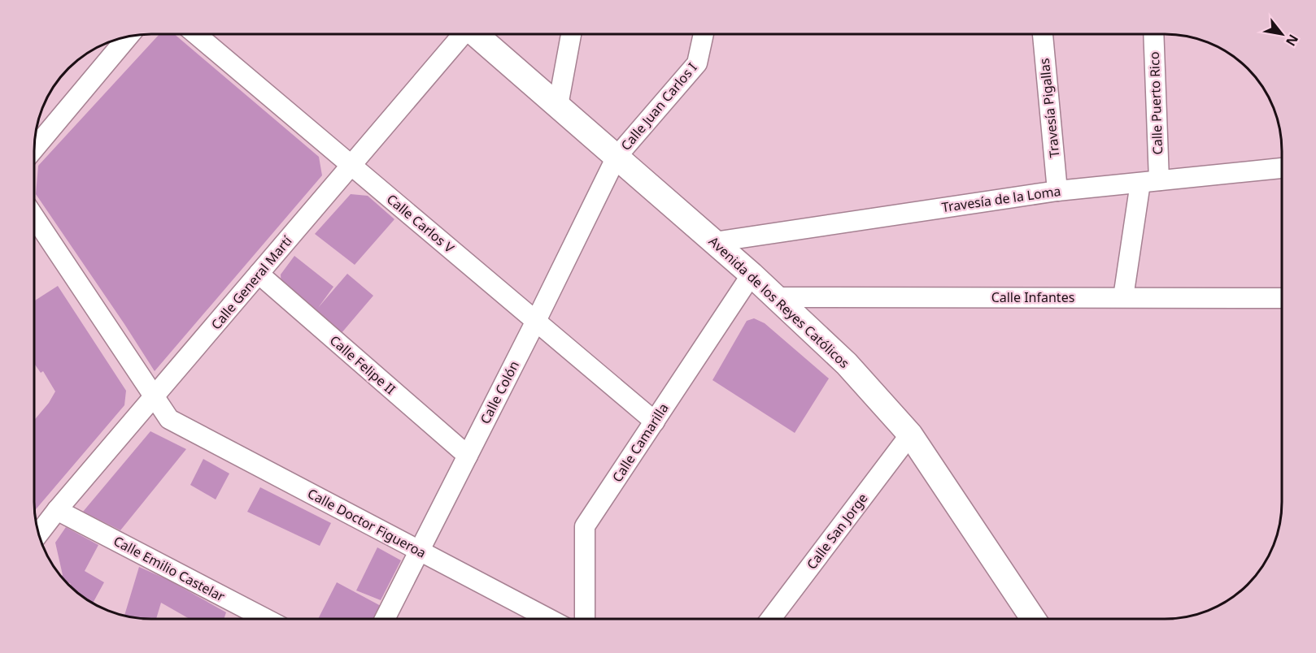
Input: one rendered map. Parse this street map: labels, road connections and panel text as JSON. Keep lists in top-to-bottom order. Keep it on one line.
{"streets":{"street":["Calle Puerto Rico","Calle Juan Carlos I","Travesía Pigallas","Travesía de la Loma","Calle Carlos V","Calle General Martí","Calle Infantes","Avenida de los Reyes Católicos","Calle Felipe II","Calle Colón","Calle Camarilla","Calle Doctor Figueroa","Calle San Jorge","Calle Emilio Castelar"]},"crossings":[["Calle Puerto Rico","Travesía de la Loma"],["Calle Puerto Rico","Calle Infantes"],["Calle Juan Carlos I","Avenida de los Reyes Católicos"],["Calle Juan Carlos I","Calle Colón"],["Travesía Pigallas","Travesía de la Loma"],["Travesía de la Loma","Avenida de los Reyes Católicos"],["Calle Carlos V","Calle General Martí"],["Calle Carlos V","Calle Colón"],["Calle Carlos V","Calle Camarilla"],["Calle General Martí","Calle Felipe II"],["Calle General Martí","Calle Doctor Figueroa"],["Calle General Martí","Calle Emilio Castelar"],["Calle Infantes","Avenida de los Reyes Católicos"],["Avenida de los Reyes Católicos","Calle Colón"],["Avenida de los Reyes Católicos","Calle Camarilla"],["Avenida de los Reyes Católicos","Calle San Jorge"],["Calle Felipe II","Calle Colón"],["Calle Colón","Calle Doctor Figueroa"]],"north":"bottom right"}
